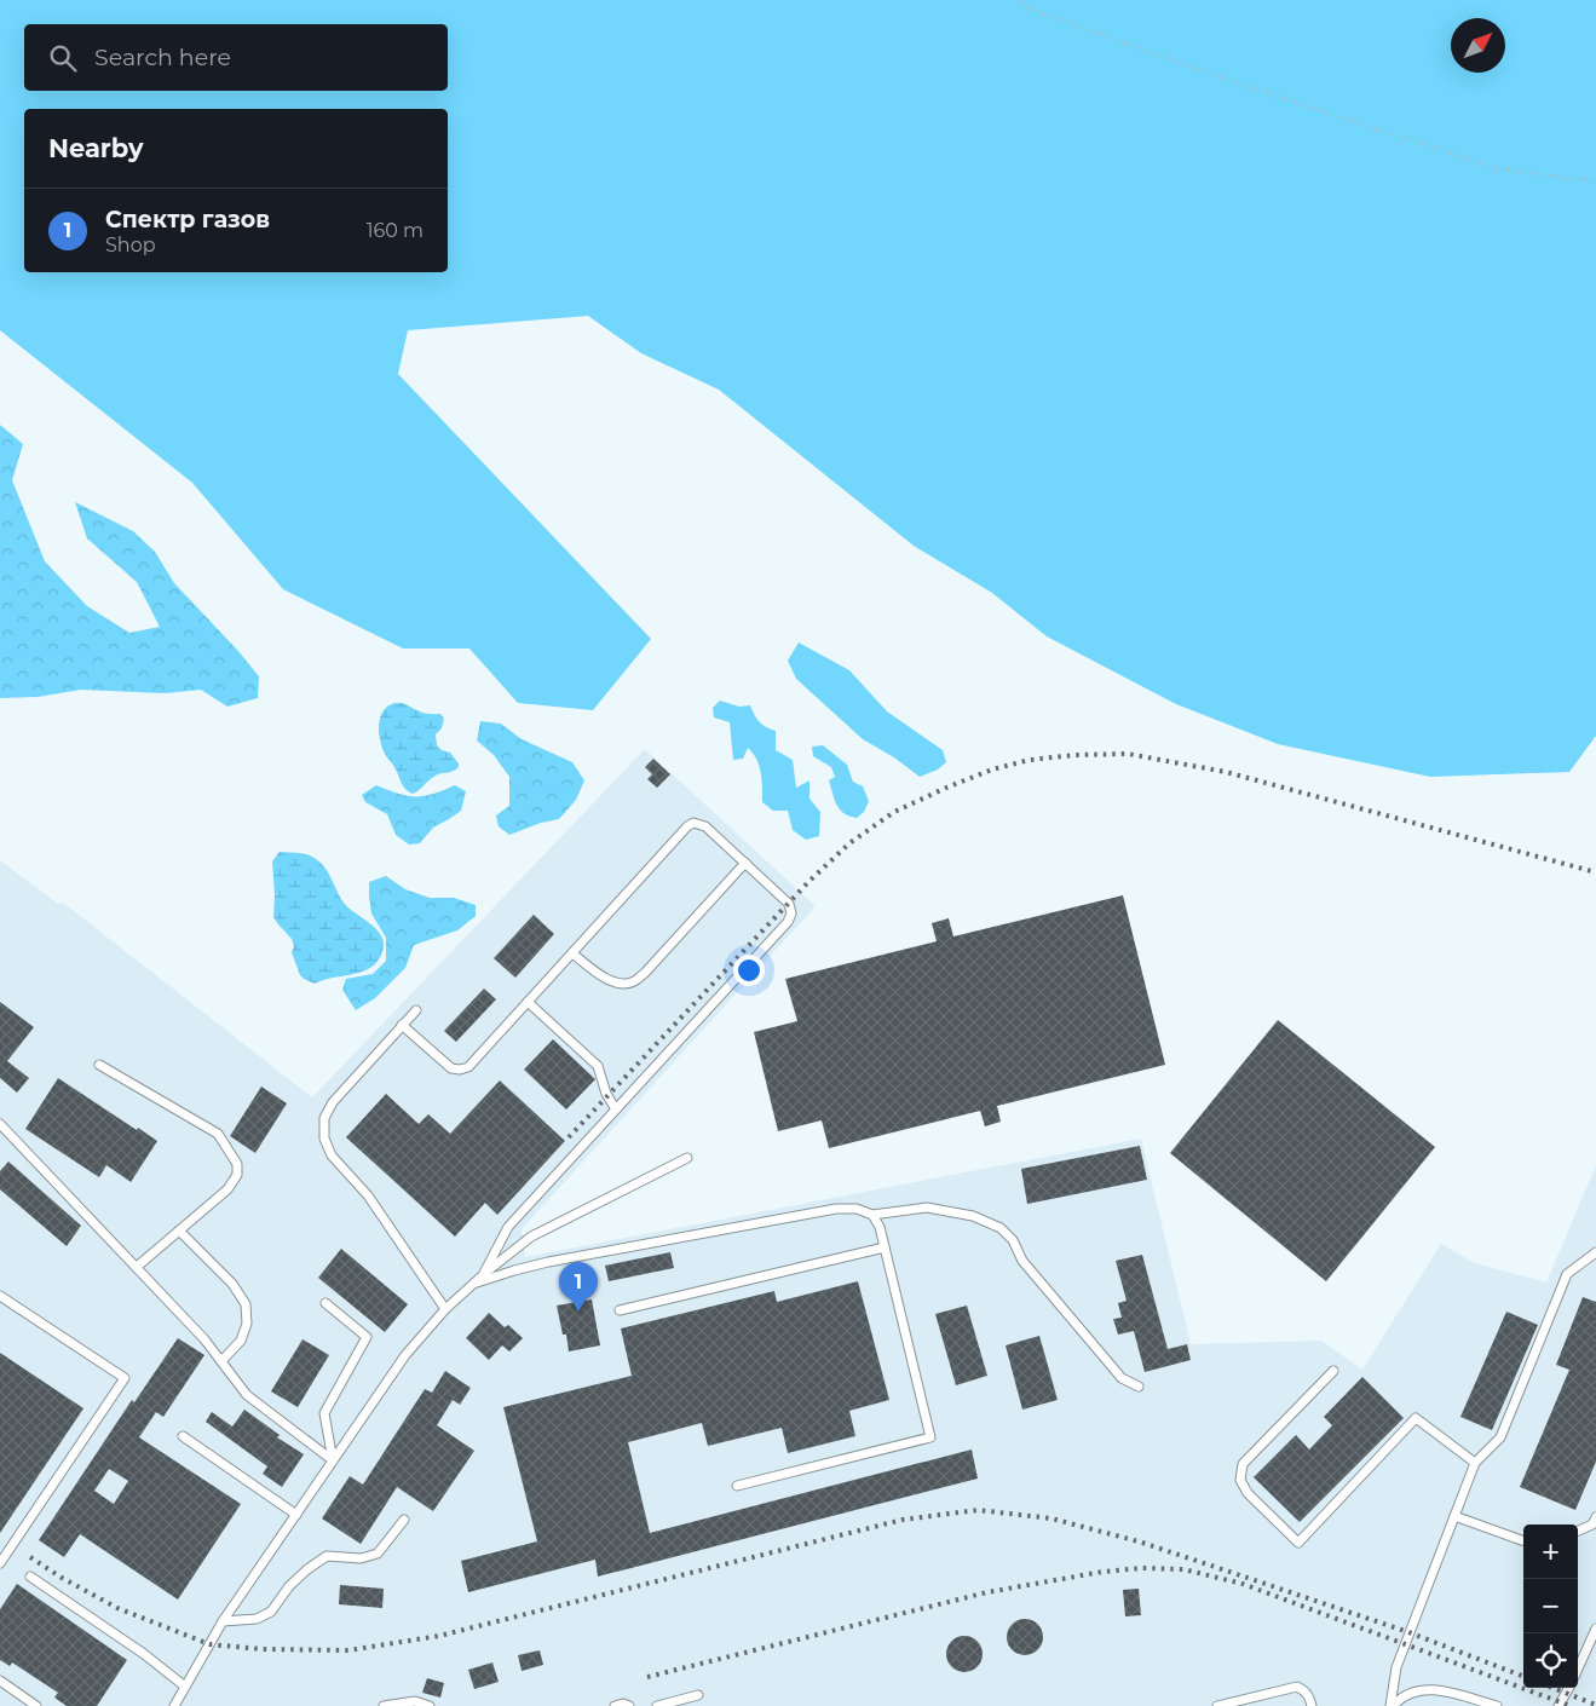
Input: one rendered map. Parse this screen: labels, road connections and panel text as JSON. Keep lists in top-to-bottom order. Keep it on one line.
{"north":"top right","page":{"search":"Search here","heading":"Nearby","list":[{"mark":"1","name":"Спектр газов","note":"Shop","value":"160 m"}],"pins":"1","map_buttons":["+","−"]}}
